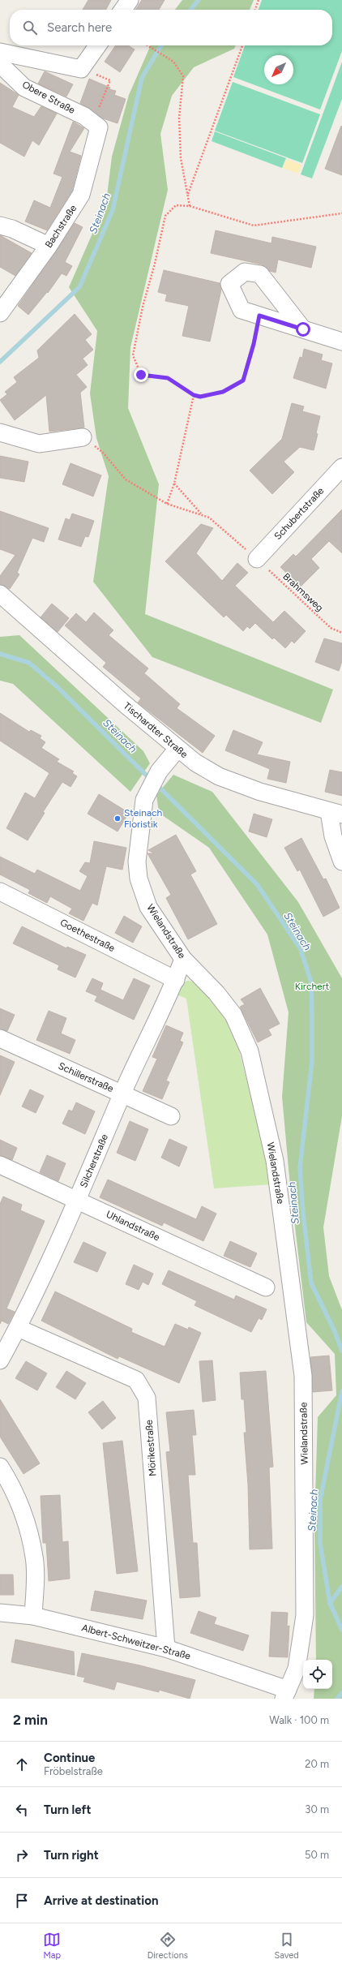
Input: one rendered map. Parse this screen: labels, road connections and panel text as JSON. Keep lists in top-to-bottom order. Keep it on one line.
{"streets":{"street":["Obere Straße","Bachstraße","Schubertstraße","Tischardter Straße","Wielandstraße","Goethestraße","Schillerstraße","Silcherstraße","Uhlandstraße","Mörikestraße","Albert-Schweitzer-Straße"],"path":["Brahmsweg"]},"crossings":[["Obere Straße","Bachstraße"],["Schubertstraße","Brahmsweg"],["Tischardter Straße","Wielandstraße"],["Wielandstraße","Silcherstraße"],["Wielandstraße","Albert-Schweitzer-Straße"],["Goethestraße","Silcherstraße"],["Schillerstraße","Silcherstraße"],["Silcherstraße","Uhlandstraße"],["Silcherstraße","Mörikestraße"],["Mörikestraße","Albert-Schweitzer-Straße"]],"water":["Steinach"],"parks":["Kirchert"],"places":["Steinach Floristik"],"north":"bottom left","page":{"search":"Search here","heading":["2 min","Walk · 100 m"],"list":[["Continue","Fröbelstraße","20 m"],["Turn left","30 m"],["Turn right","50 m"],"Arrive at destination"],"nav":["Map","Directions","Saved"]}}
